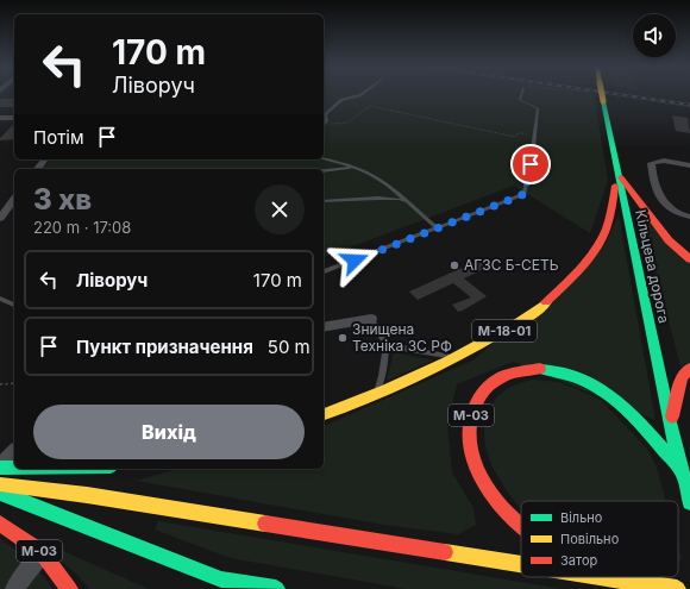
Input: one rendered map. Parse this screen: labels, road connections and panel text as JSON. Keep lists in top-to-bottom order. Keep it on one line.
{"streets":{"highway":["Кільцева дорога","М-18-01","М-03"]},"crossings":[["Кільцева дорога","М-18-01"],["Кільцева дорога","М-03"]],"places":["АГЗС Б-СЕТЬ","Знищена Техніка ЗС РФ"],"legend":["Вільно","Повільно","Затор"],"page":{"turn":["170 m","Ліворуч"],"then":"Потім","heading":["3 хв","220 m · 17:08"],"list":[{"name":"Ліворуч","value":"170 m"},{"name":"Пункт призначення","value":"50 m"}],"buttons":"Вихід"}}
